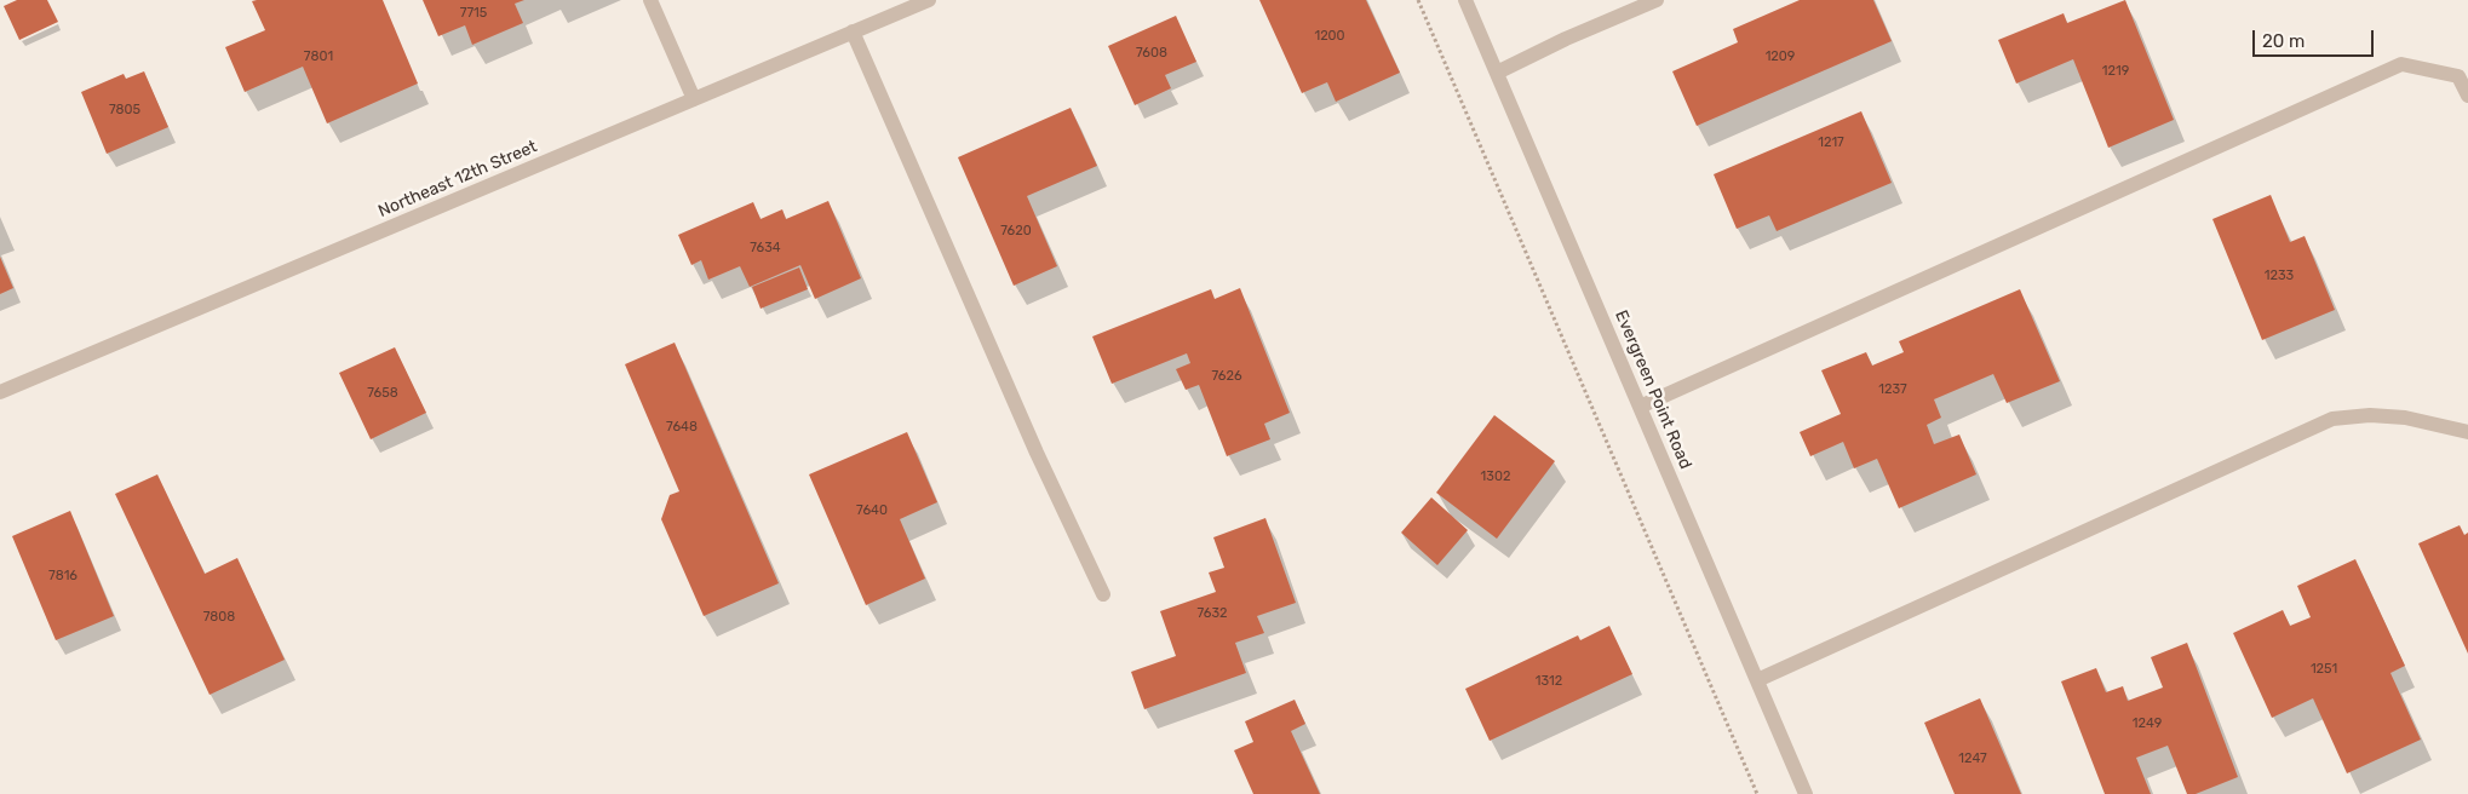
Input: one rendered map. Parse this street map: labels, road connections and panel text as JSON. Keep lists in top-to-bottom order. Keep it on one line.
{"streets":{"street":["Northeast 12th Street","Evergreen Point Road"]},"house_numbers":["7715","1200","7608","7801","1209","1219","7805","1217","7620","7634","1233","7626","1237","7658","7648","1302","7640","7816","7632","7808","1251","1312","1249","1247"],"scale_bar":"20 m"}
